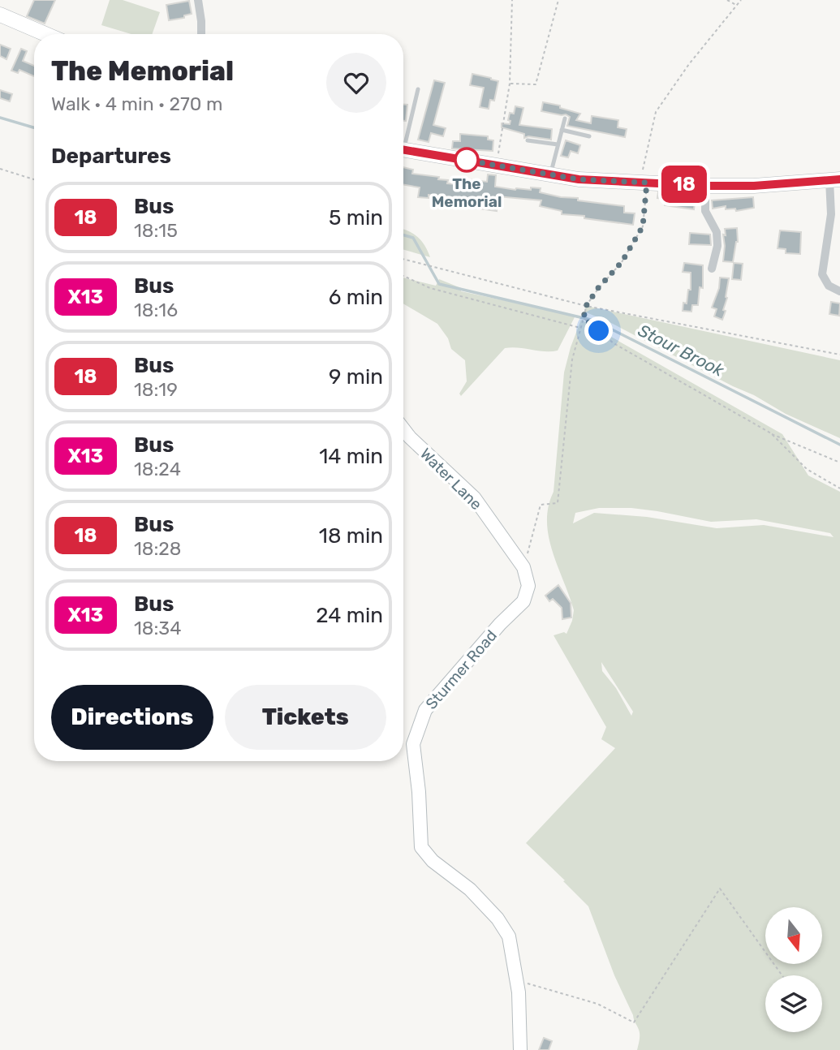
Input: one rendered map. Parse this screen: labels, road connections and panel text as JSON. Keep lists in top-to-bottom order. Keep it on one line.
{"streets":{"main road":["Water Lane","Sturmer Road"]},"crossings":[["Water Lane","Sturmer Road"]],"water":["Stour Brook"],"places":["The Memorial"],"lines":["bus line 18"],"north":"bottom","page":{"on_map":"18","heading":[["The Memorial","Walk · 4 min · 270 m"],"Departures"],"list":[{"mark":"18","name":"Bus","note":"18:15","value":"5 min"},{"mark":"X13","name":"Bus","note":"18:16","value":"6 min"},{"mark":"18","name":"Bus","note":"18:19","value":"9 min"},{"mark":"X13","name":"Bus","note":"18:24","value":"14 min"},{"mark":"18","name":"Bus","note":"18:28","value":"18 min"},{"mark":"X13","name":"Bus","note":"18:34","value":"24 min"}],"buttons":["Directions","Tickets"]}}
